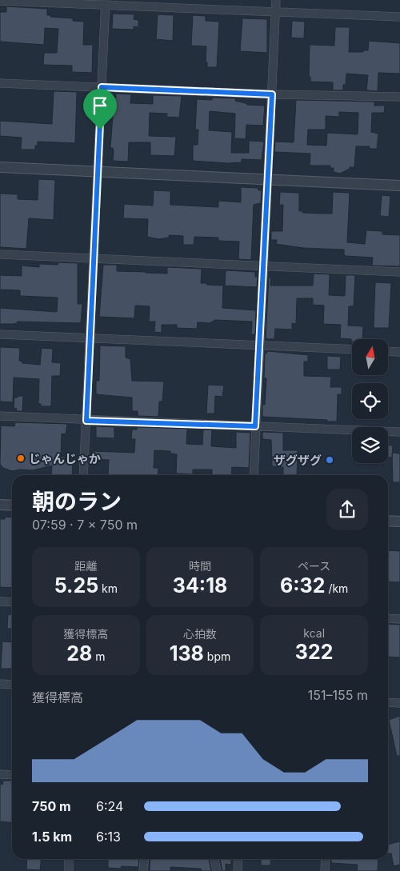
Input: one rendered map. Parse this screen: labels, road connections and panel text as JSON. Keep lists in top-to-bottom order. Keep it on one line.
{"places":["じゃんじゃか","ザグザグ"],"north":"top","page":{"heading":["朝のラン","07:59 · 7 × 750 m"],"stats":[["距離","5.25 km"],["時間","34:18"],["ペース","6:32 /km"],["獲得標高","28 m"],["心拍数","138 bpm"],["kcal","322"]],"chart":["獲得標高","151–155 m"],"list":[{"name":"750 m","note":"6:24"},{"name":"1.5 km","note":"6:13"}]}}
